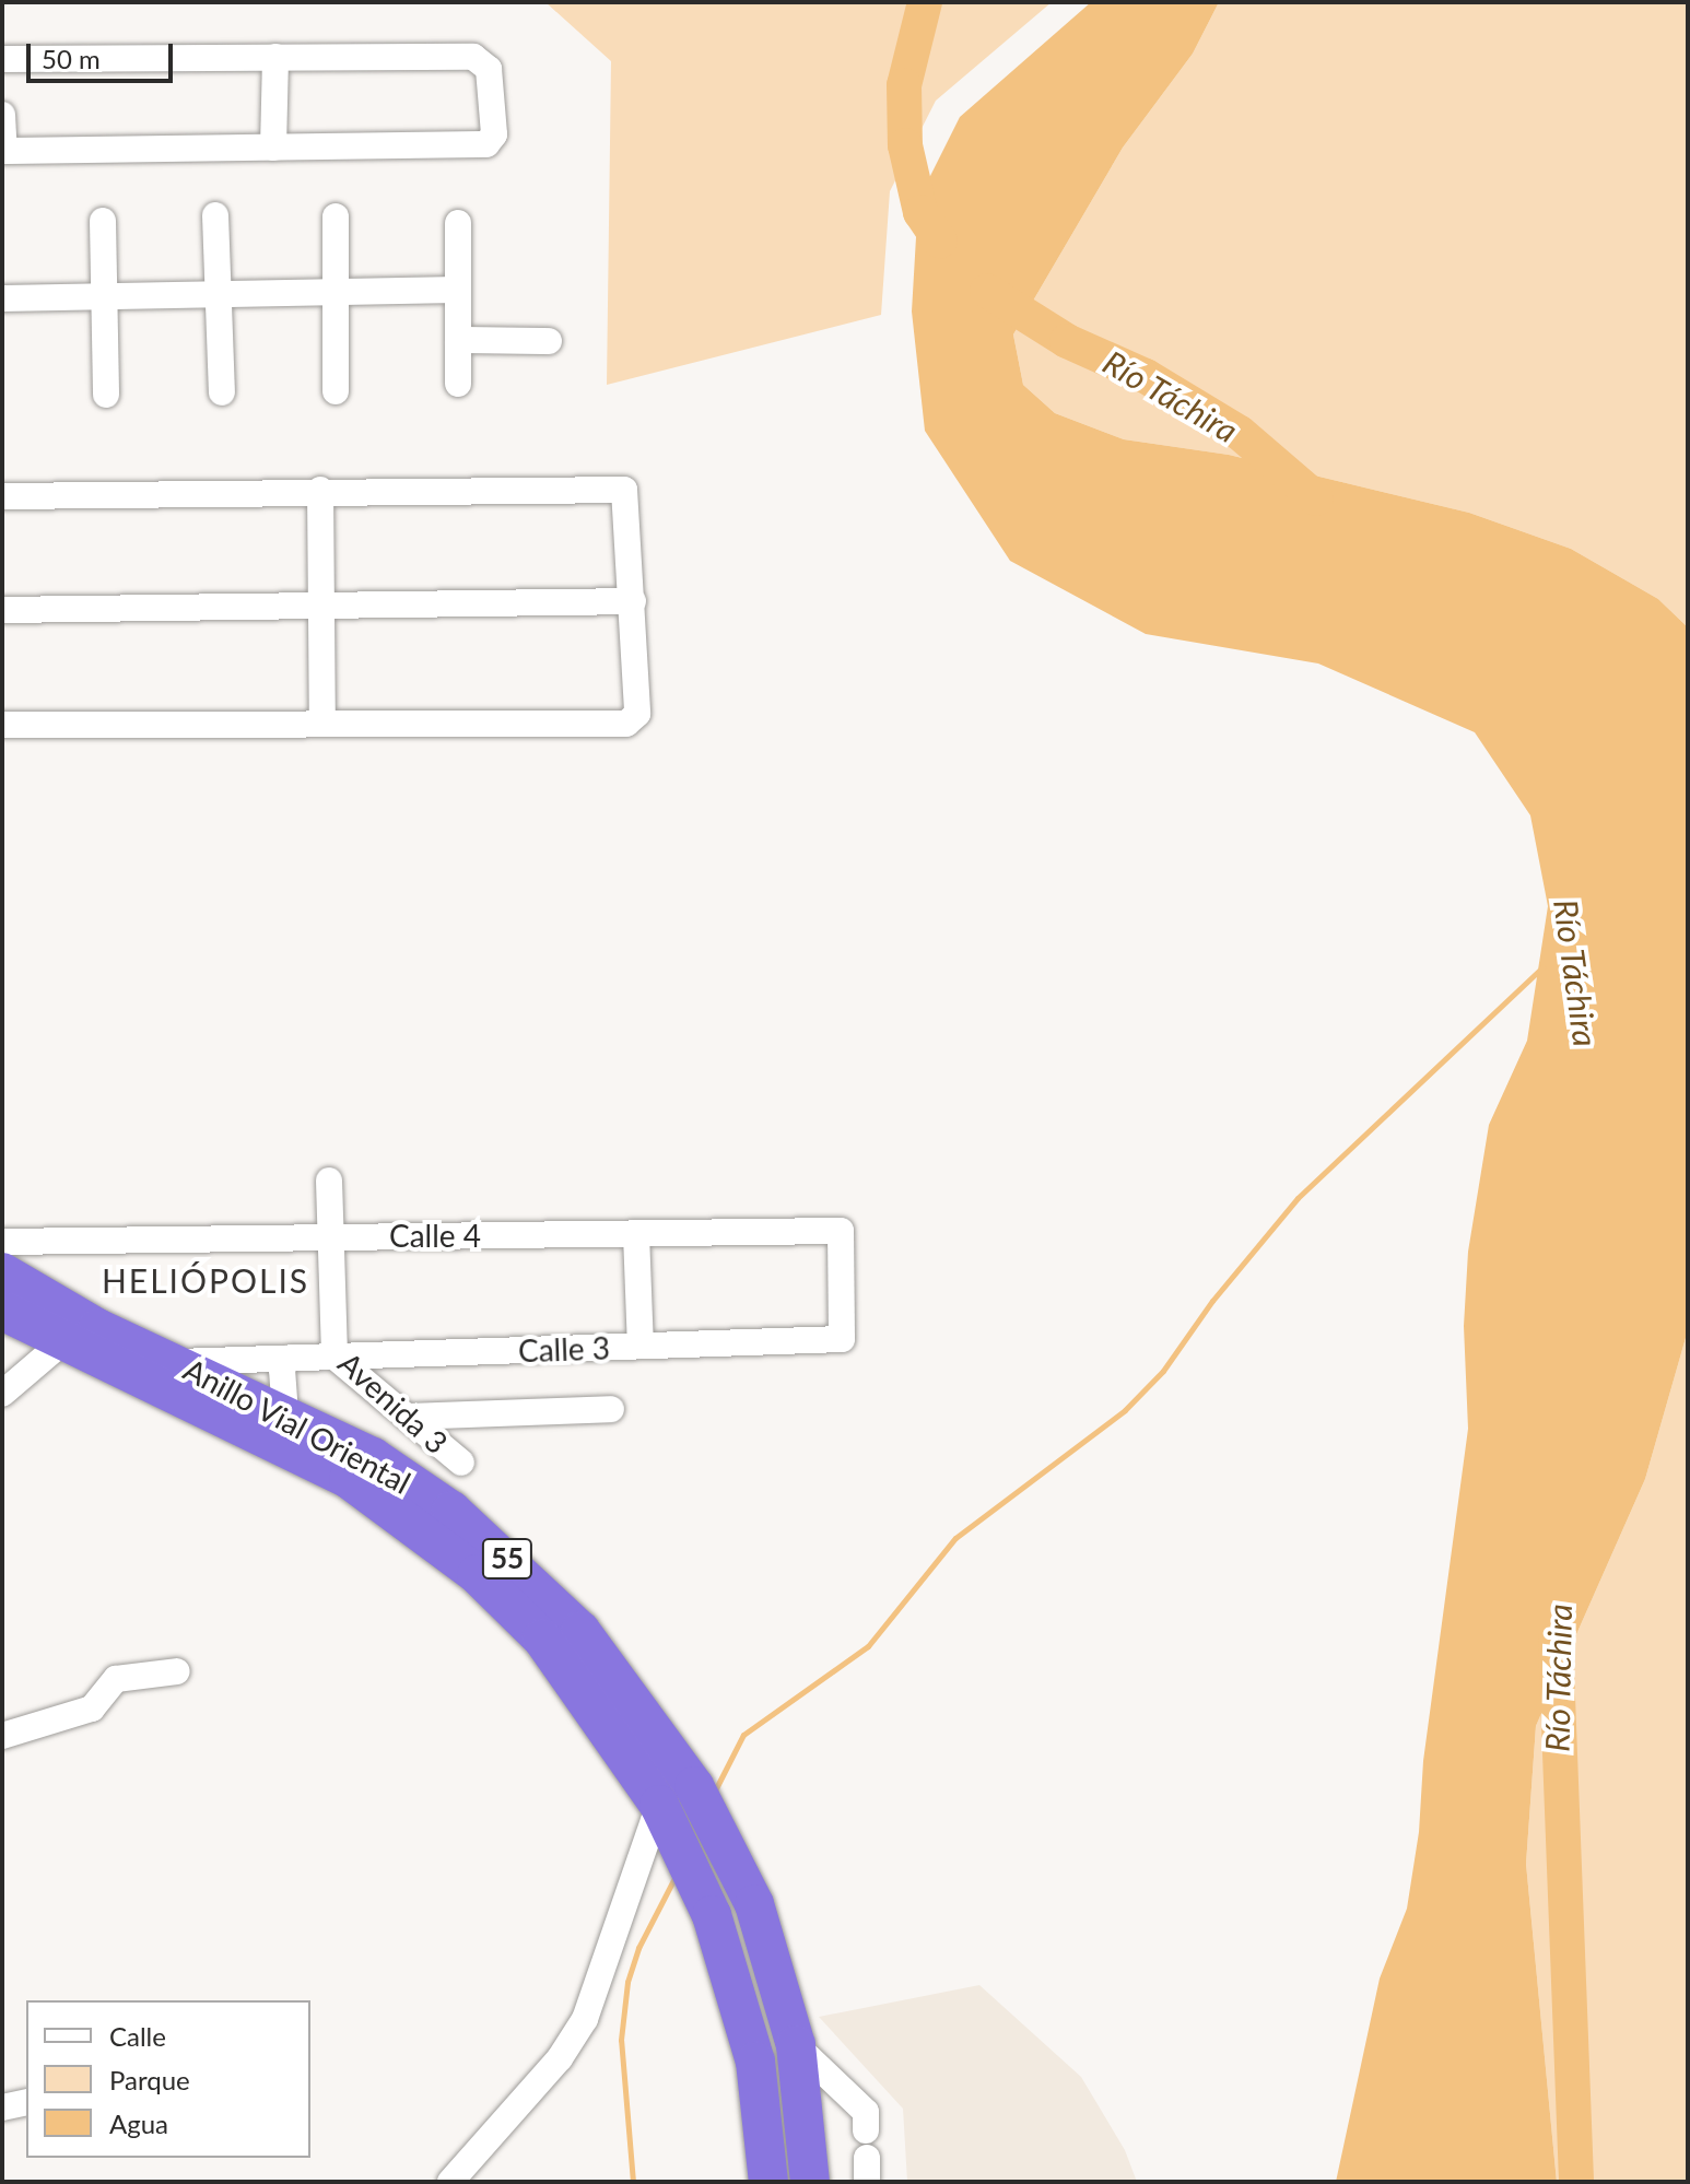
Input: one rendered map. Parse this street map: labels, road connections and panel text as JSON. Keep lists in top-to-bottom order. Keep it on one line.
{"streets":{"highway":["Anillo Vial Oriental","55"],"street":["Calle 4","Calle 3","Avenida 3"]},"crossings":[["Calle 4","Calle 3"],["Calle 4","Avenida 3"],["Calle 3","Avenida 3"],["Calle 3","Anillo Vial Oriental"]],"districts":["HELIÓPOLIS"],"water":["Río Táchira"],"legend":["Calle","Parque","Agua"],"scale_bar":"50 m"}
